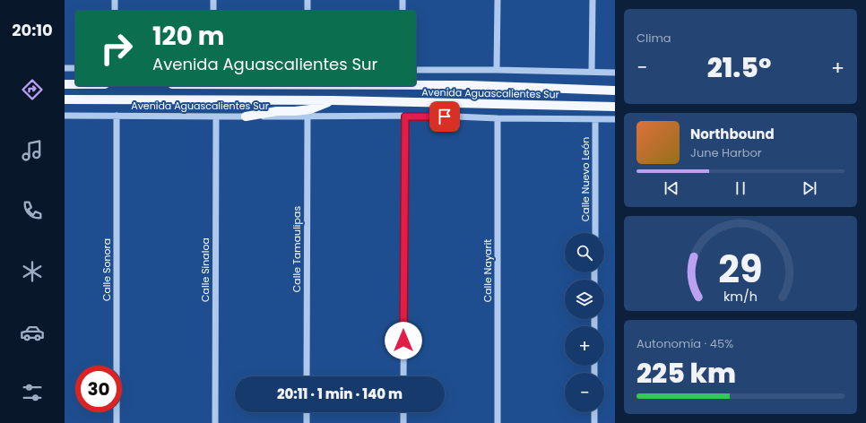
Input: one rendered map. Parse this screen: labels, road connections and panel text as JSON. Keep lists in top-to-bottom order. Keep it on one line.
{"streets":{"main road":["Avenida Aguascalientes Sur"],"street":["Calle Nuevo León","Calle Tamaulipas","Calle Sonora","Calle Sinaloa","Calle Nayarit"]},"crossings":[["Avenida Aguascalientes Sur","Calle Nuevo León"],["Avenida Aguascalientes Sur","Calle Tamaulipas"],["Avenida Aguascalientes Sur","Calle Sonora"],["Avenida Aguascalientes Sur","Calle Sinaloa"],["Avenida Aguascalientes Sur","Calle Nayarit"]],"page":{"tabs":"20:10","tile":["Clima",["Autonomía · 45%","225 km"]],"turn":["120 m","Avenida Aguascalientes Sur"],"heat":["−","21.5°","+"],"song":["Northbound","June Harbor"],"map_buttons":["+","−"],"limit":"30","trip":"20:11 · 1 min · 140 m","gauge":["29","km/h"]}}
